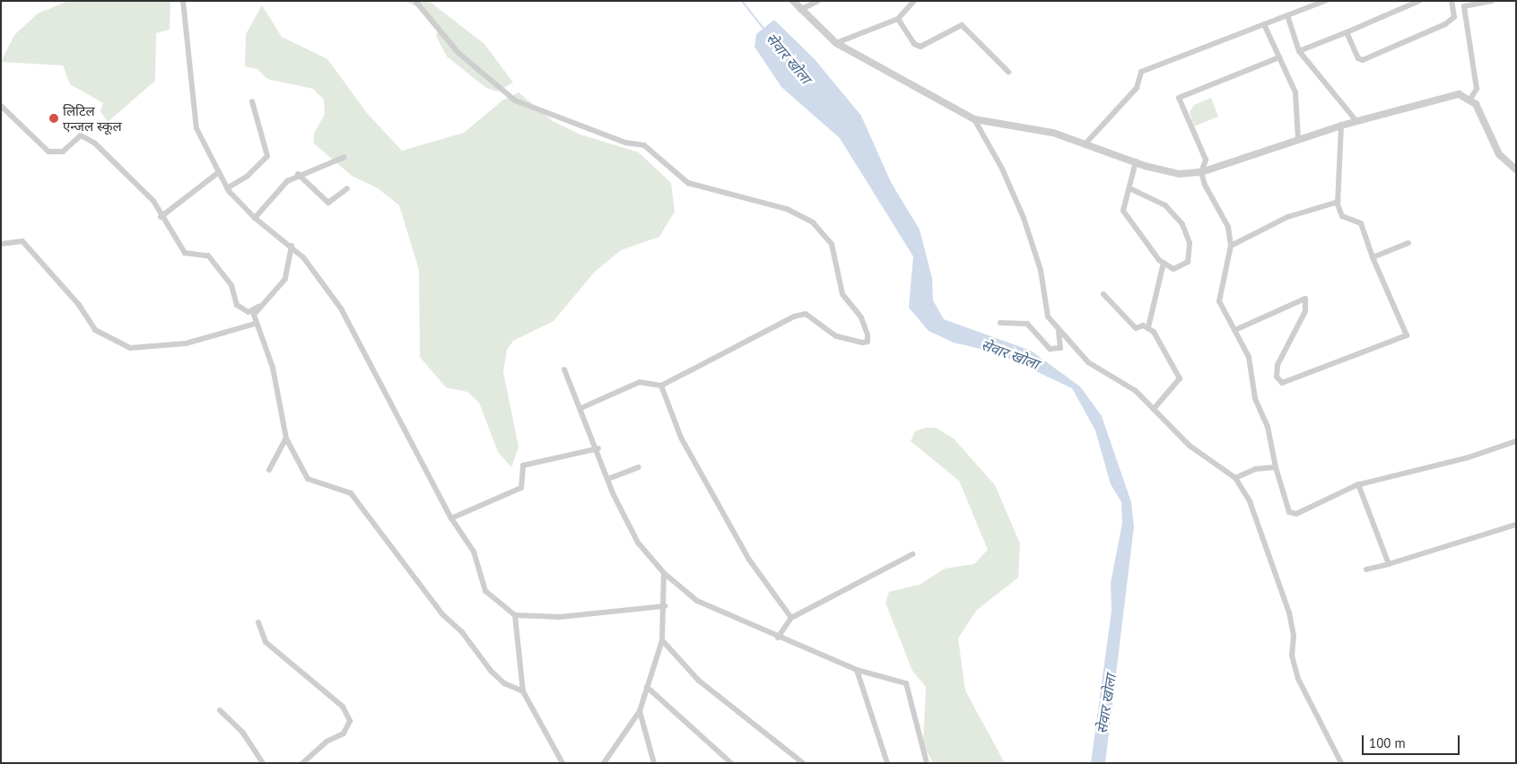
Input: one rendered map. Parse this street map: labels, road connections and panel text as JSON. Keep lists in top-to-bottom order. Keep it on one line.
{"water":["सेवार खोला"],"places":["लिटिल एन्जल स्कूल"],"scale_bar":"100 m"}
